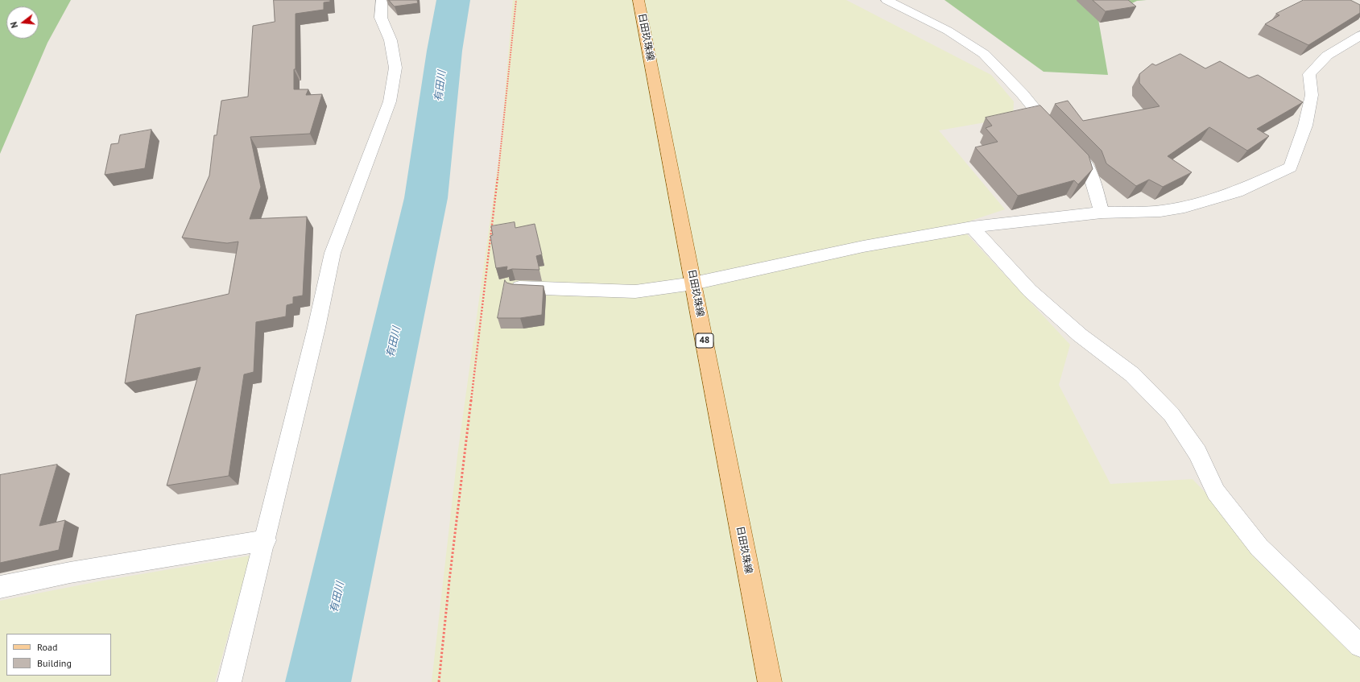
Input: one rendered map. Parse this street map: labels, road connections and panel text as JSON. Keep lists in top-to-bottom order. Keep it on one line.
{"streets":{"main road":["日田玖珠線","48"]},"water":["有田川"],"legend":["Road","Building"],"north":"left"}
